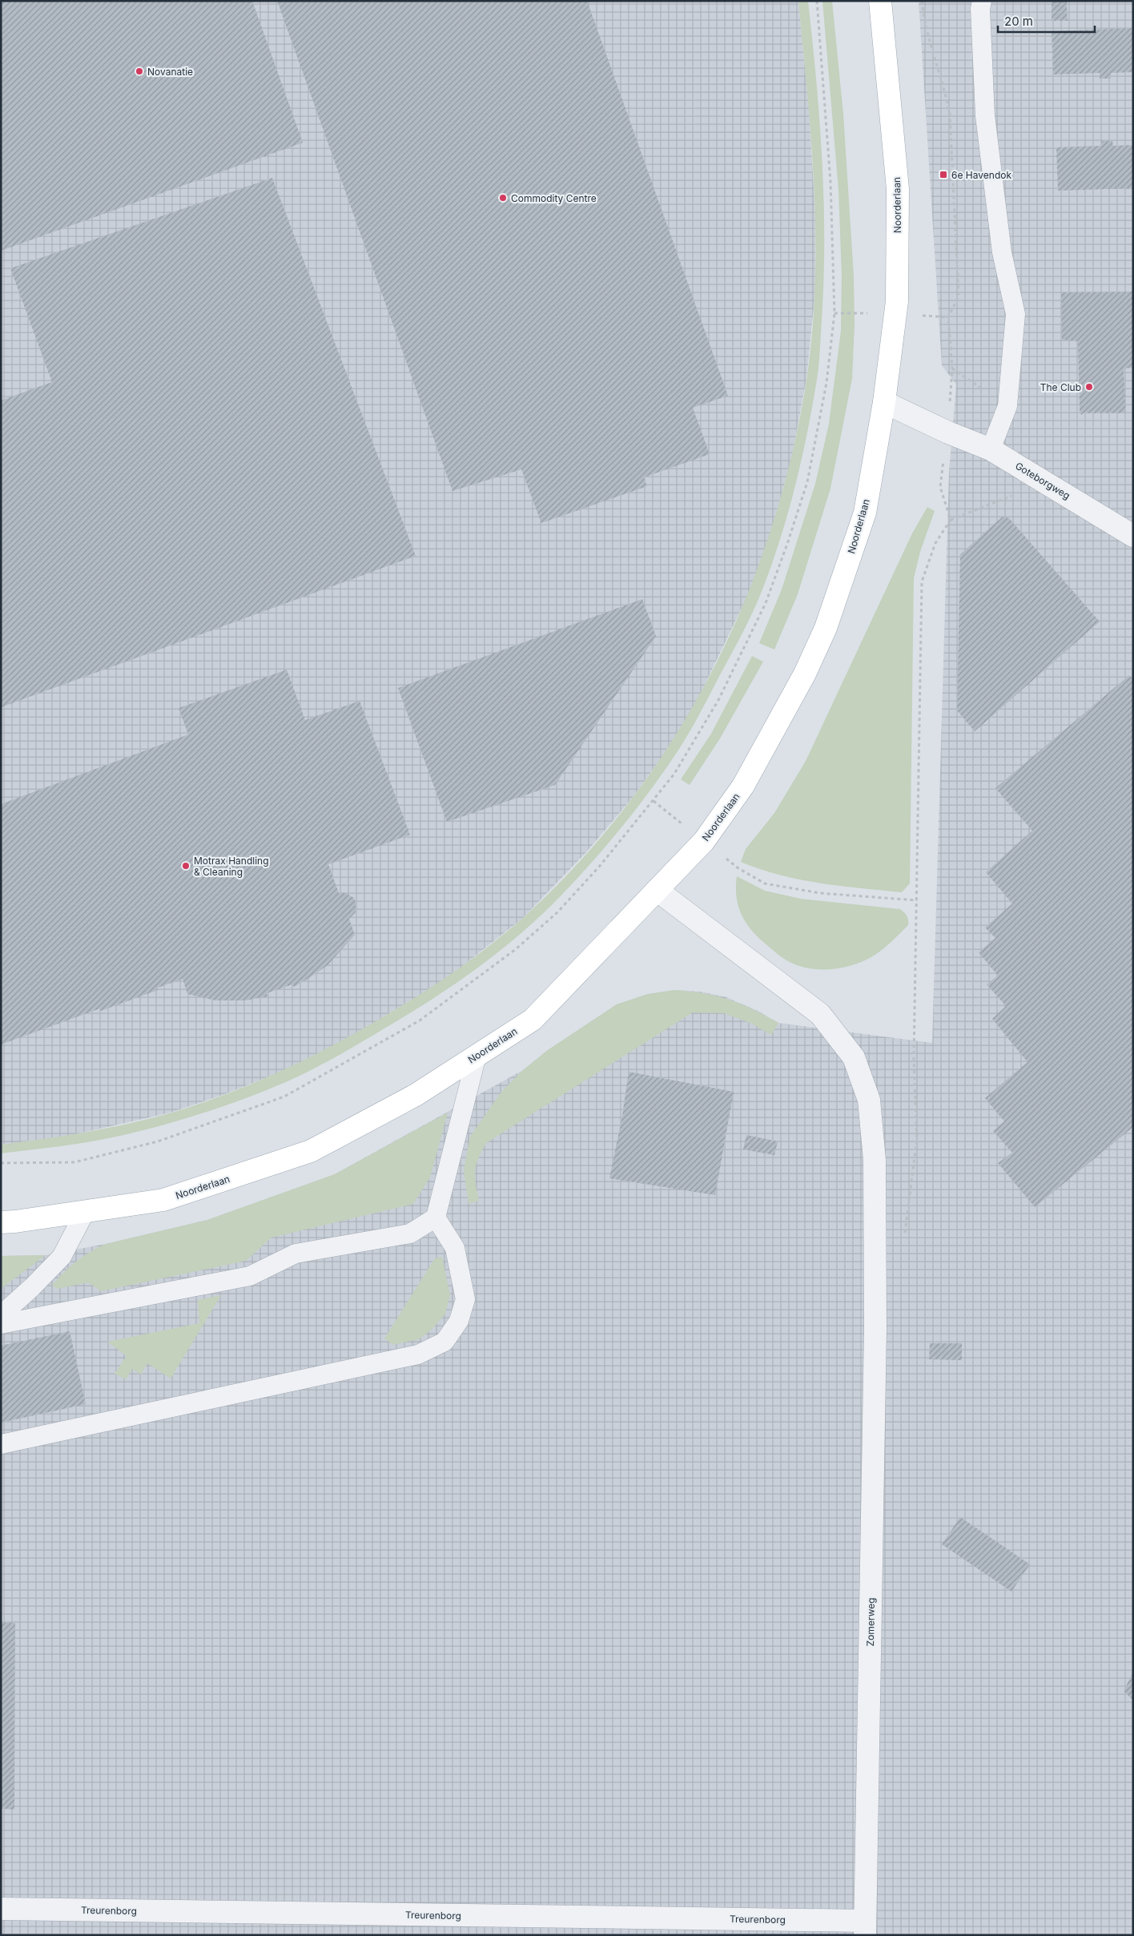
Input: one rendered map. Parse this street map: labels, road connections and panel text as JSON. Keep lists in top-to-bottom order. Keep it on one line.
{"streets":{"main road":["Noorderlaan"],"street":["Goteborgweg","Zomerweg","Treurenborg"]},"crossings":[["Noorderlaan","Goteborgweg"],["Noorderlaan","Zomerweg"],["Zomerweg","Treurenborg"]],"places":{"other":["Novanatie","Commodity Centre","The Club","Motrax Handling & Cleaning"],"transit":["6e Havendok"]},"scale_bar":"20 m"}
